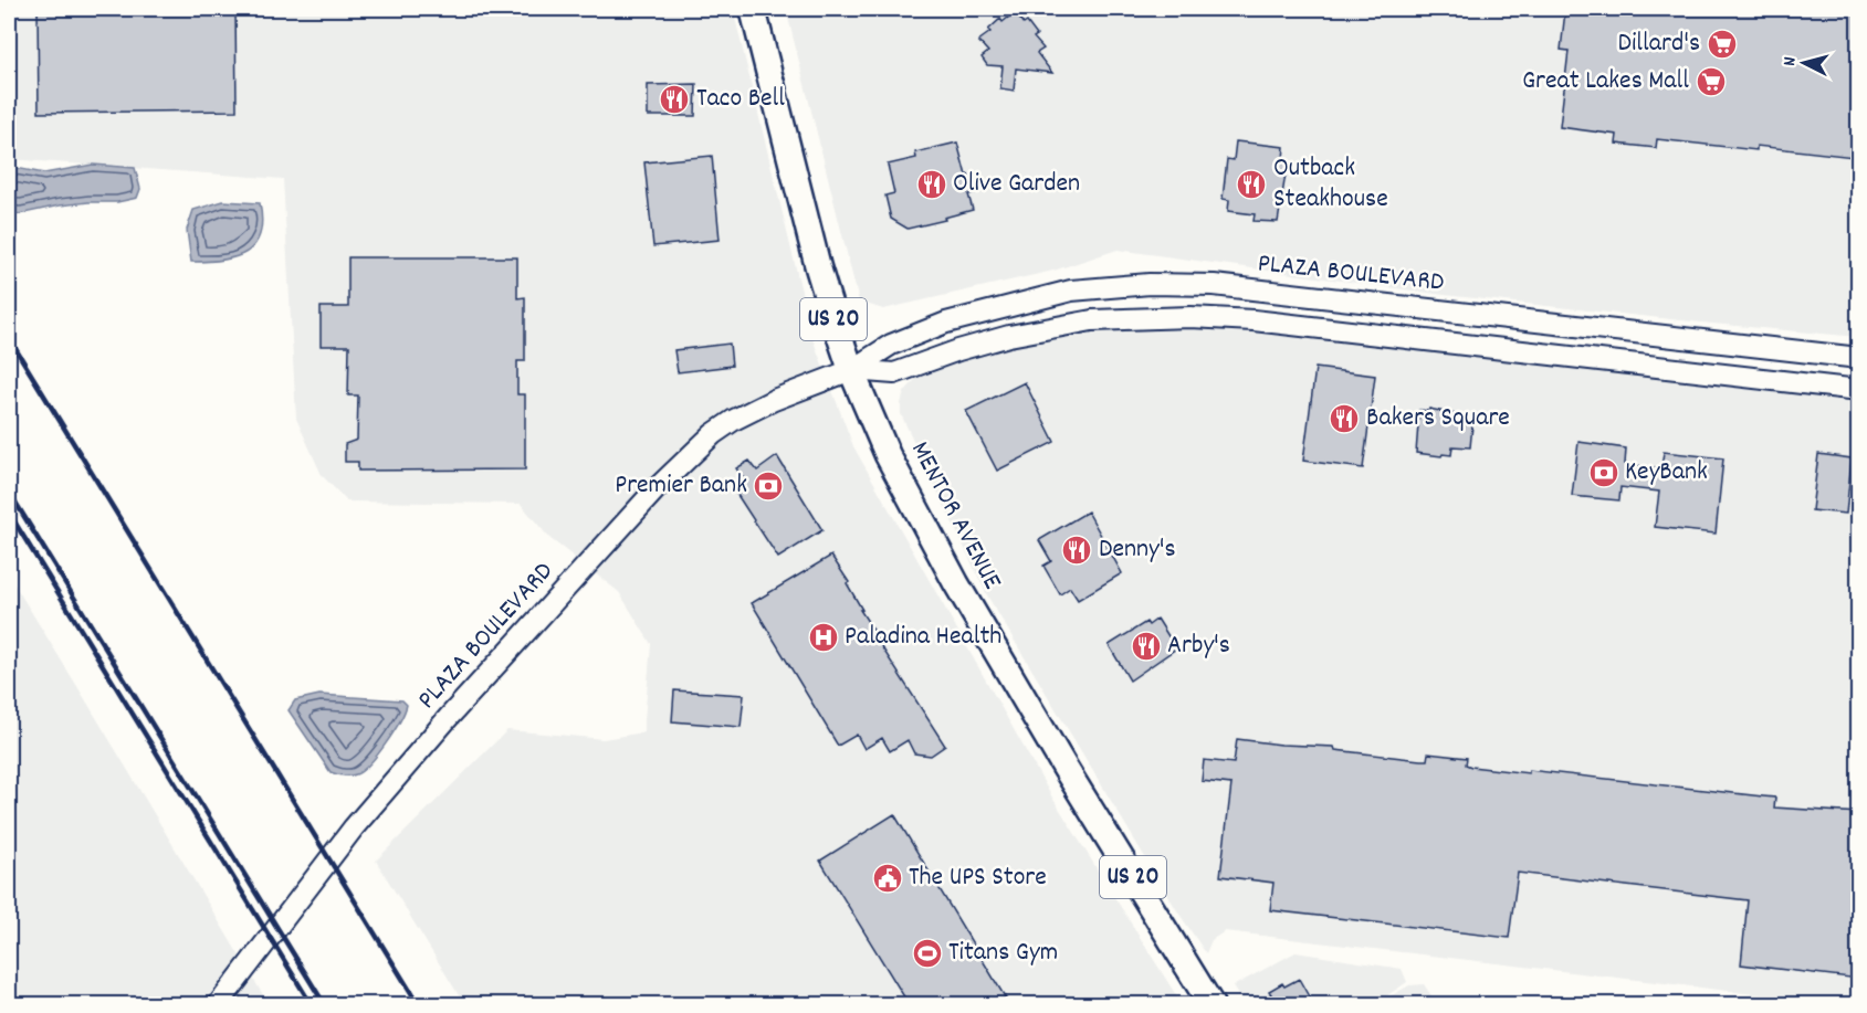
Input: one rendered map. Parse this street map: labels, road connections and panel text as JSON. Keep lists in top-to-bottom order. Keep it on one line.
{"streets":{"main road":["US 20","MENTOR AVENUE"],"street":["PLAZA BOULEVARD"]},"crossings":[["PLAZA BOULEVARD","MENTOR AVENUE"]],"places":{"supermarket":["Dillard's","Great Lakes Mall"],"restaurant":["Taco Bell","Olive Garden","Outback Steakhouse","Bakers Square","Denny's","Arby's"],"bank":["KeyBank","Premier Bank"],"hospital":["Paladina Health"],"public building":["The UPS Store"],"sports":["Titans Gym"]},"north":"left"}
